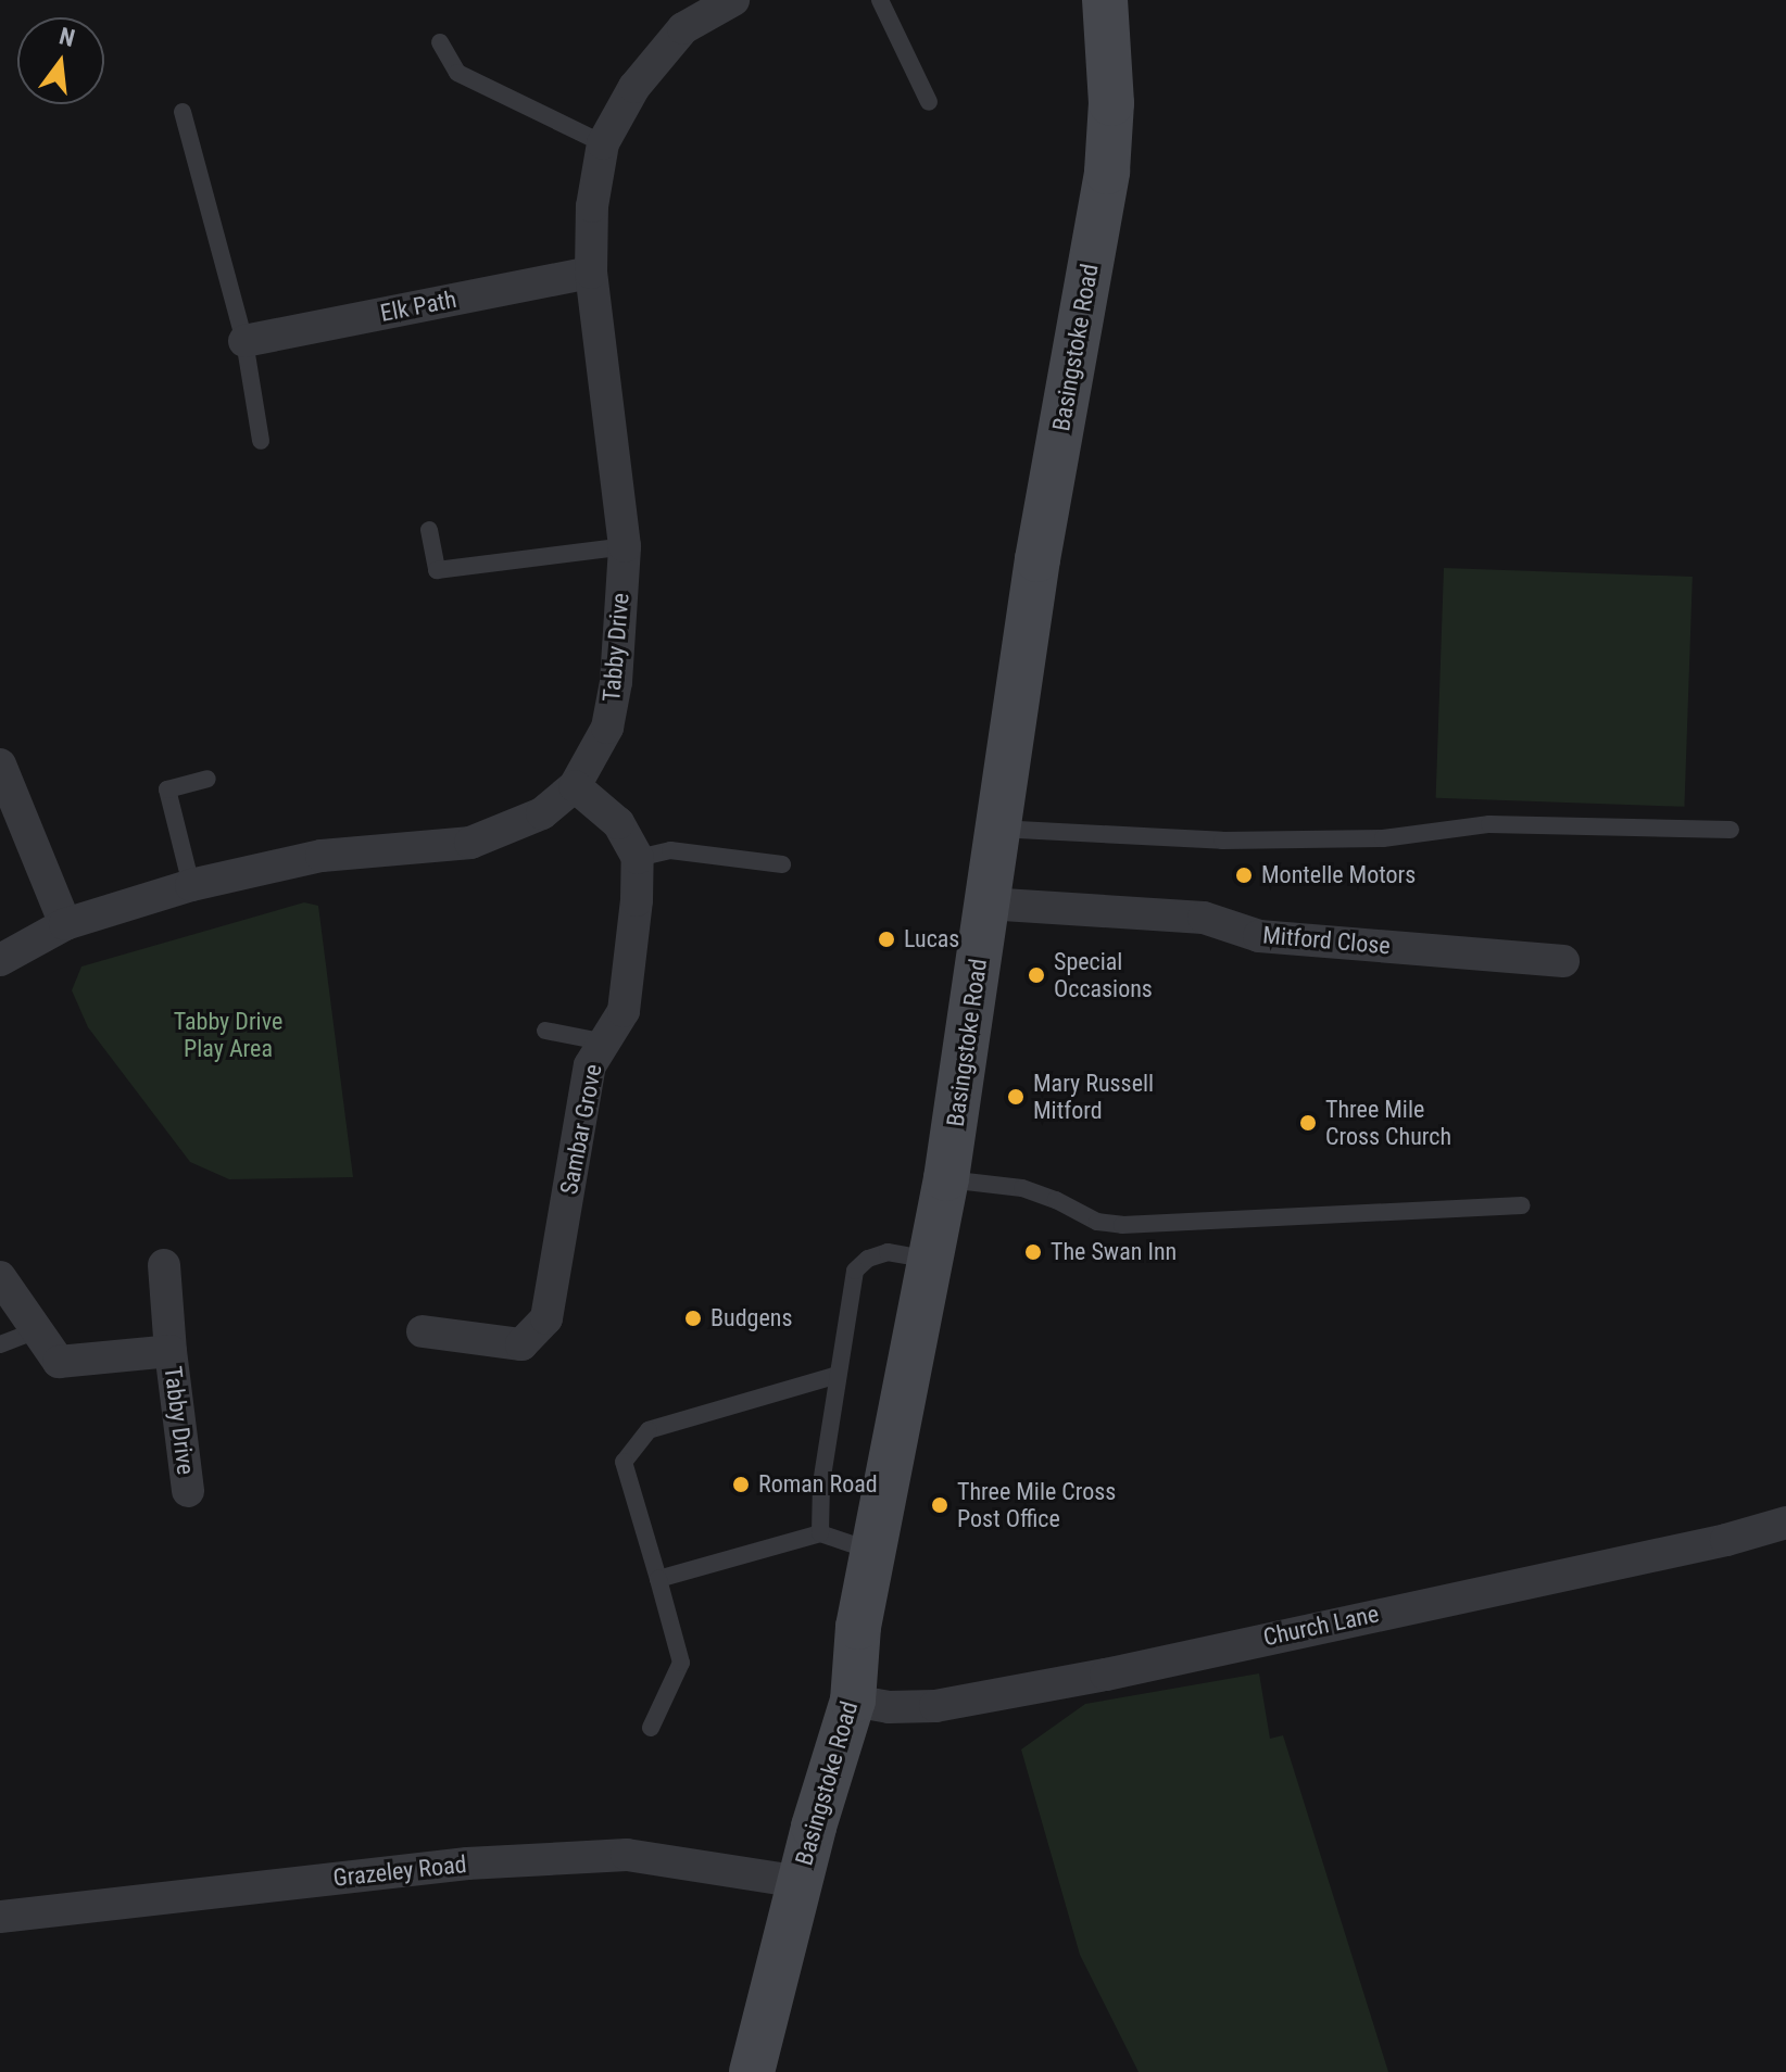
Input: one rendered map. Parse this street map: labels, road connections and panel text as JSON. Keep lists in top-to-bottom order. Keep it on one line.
{"streets":{"street":["Elk Path","Basingstoke Road","Tabby Drive","Mitford Close","Sambar Grove","Church Lane","Grazeley Road"]},"crossings":[["Elk Path","Tabby Drive"],["Basingstoke Road","Mitford Close"],["Basingstoke Road","Church Lane"],["Basingstoke Road","Grazeley Road"]],"parks":["Tabby Drive Play Area"],"places":["Montelle Motors","Lucas","Special Occasions","Mary Russell Mitford","Three Mile Cross Church","The Swan Inn","Budgens","Roman Road","Three Mile Cross Post Office"],"north":"top"}
